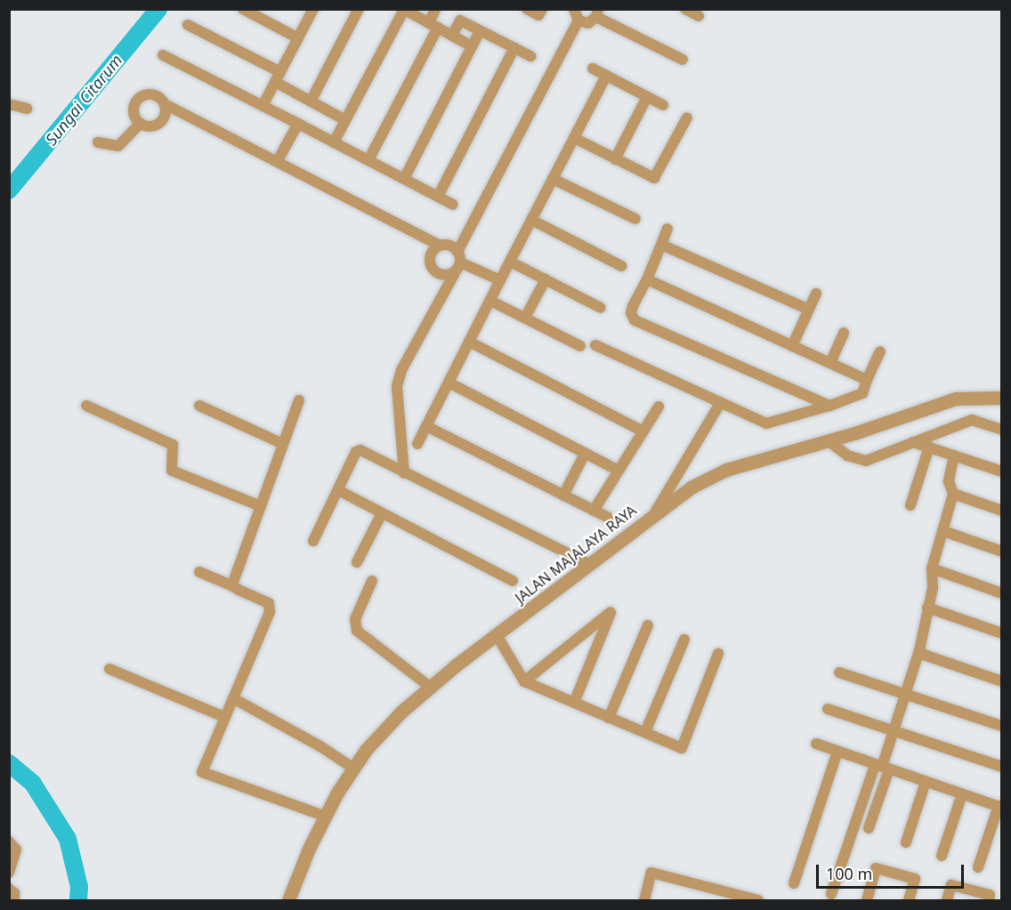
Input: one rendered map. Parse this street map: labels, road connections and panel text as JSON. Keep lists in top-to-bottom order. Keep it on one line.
{"streets":{"street":["JALAN MAJALAYA RAYA"]},"water":["Sungai Citarum"],"scale_bar":"100 m"}
